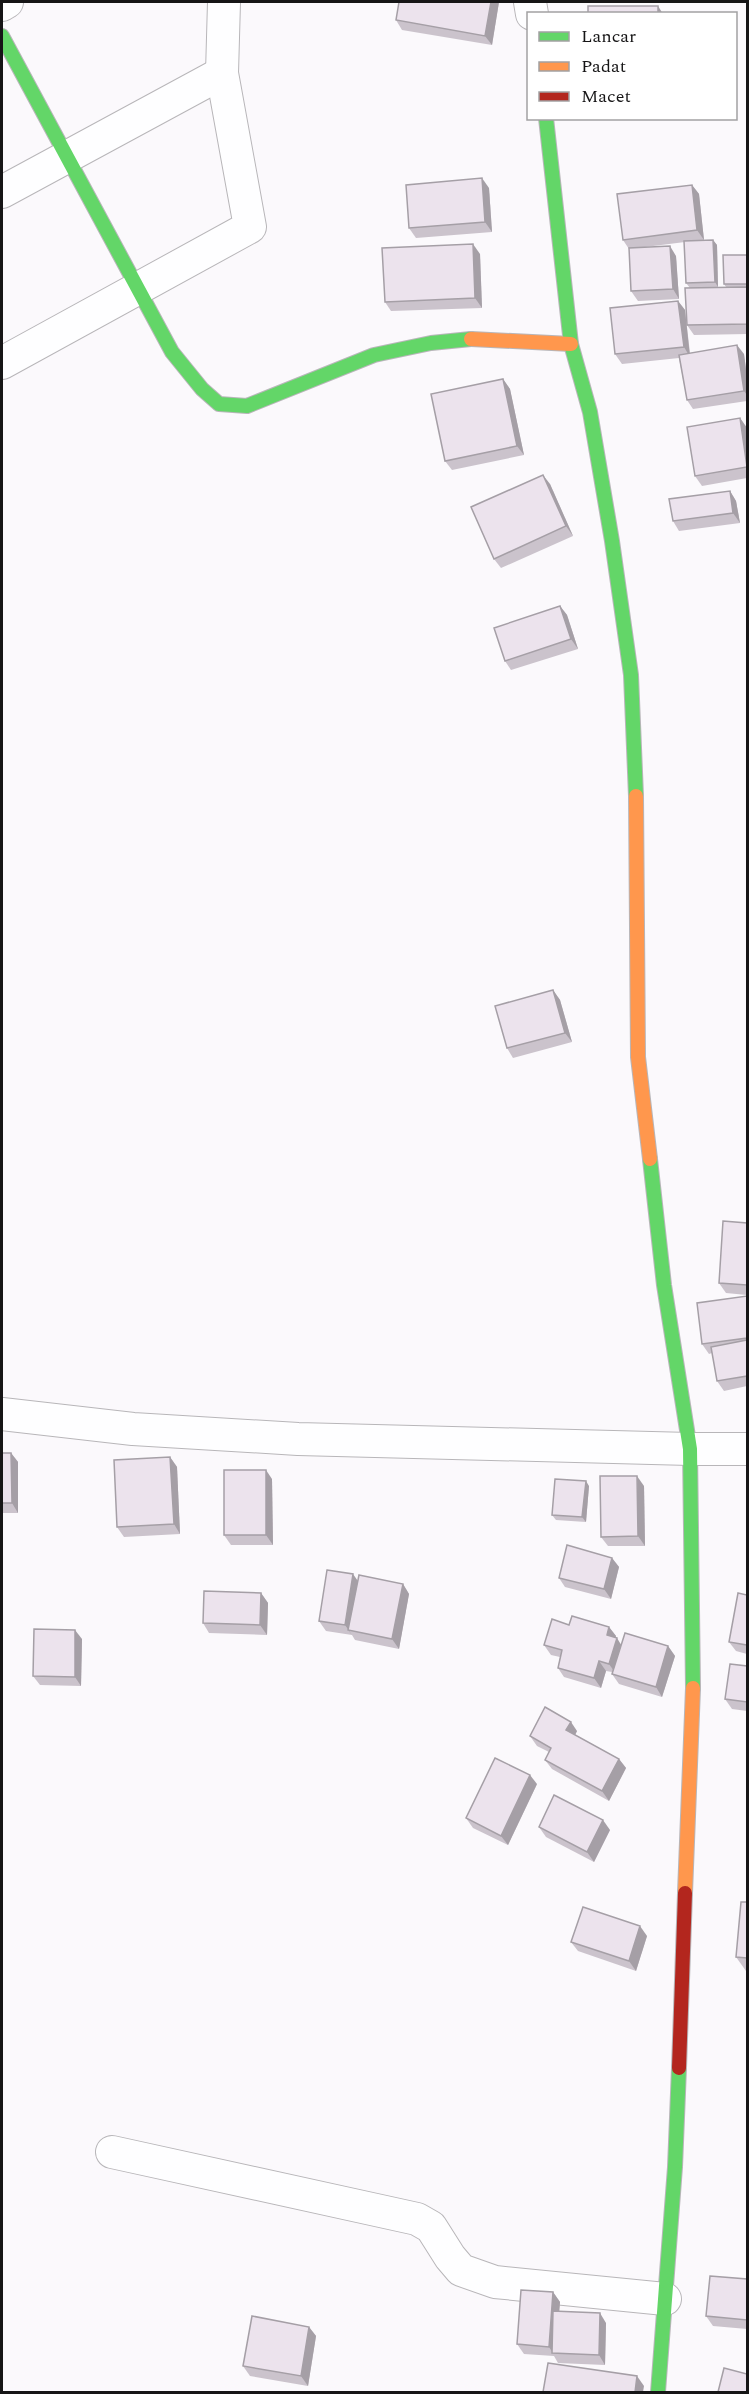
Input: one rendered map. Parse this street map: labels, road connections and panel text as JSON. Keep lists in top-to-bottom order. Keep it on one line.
{"legend":["Lancar","Padat","Macet"]}
